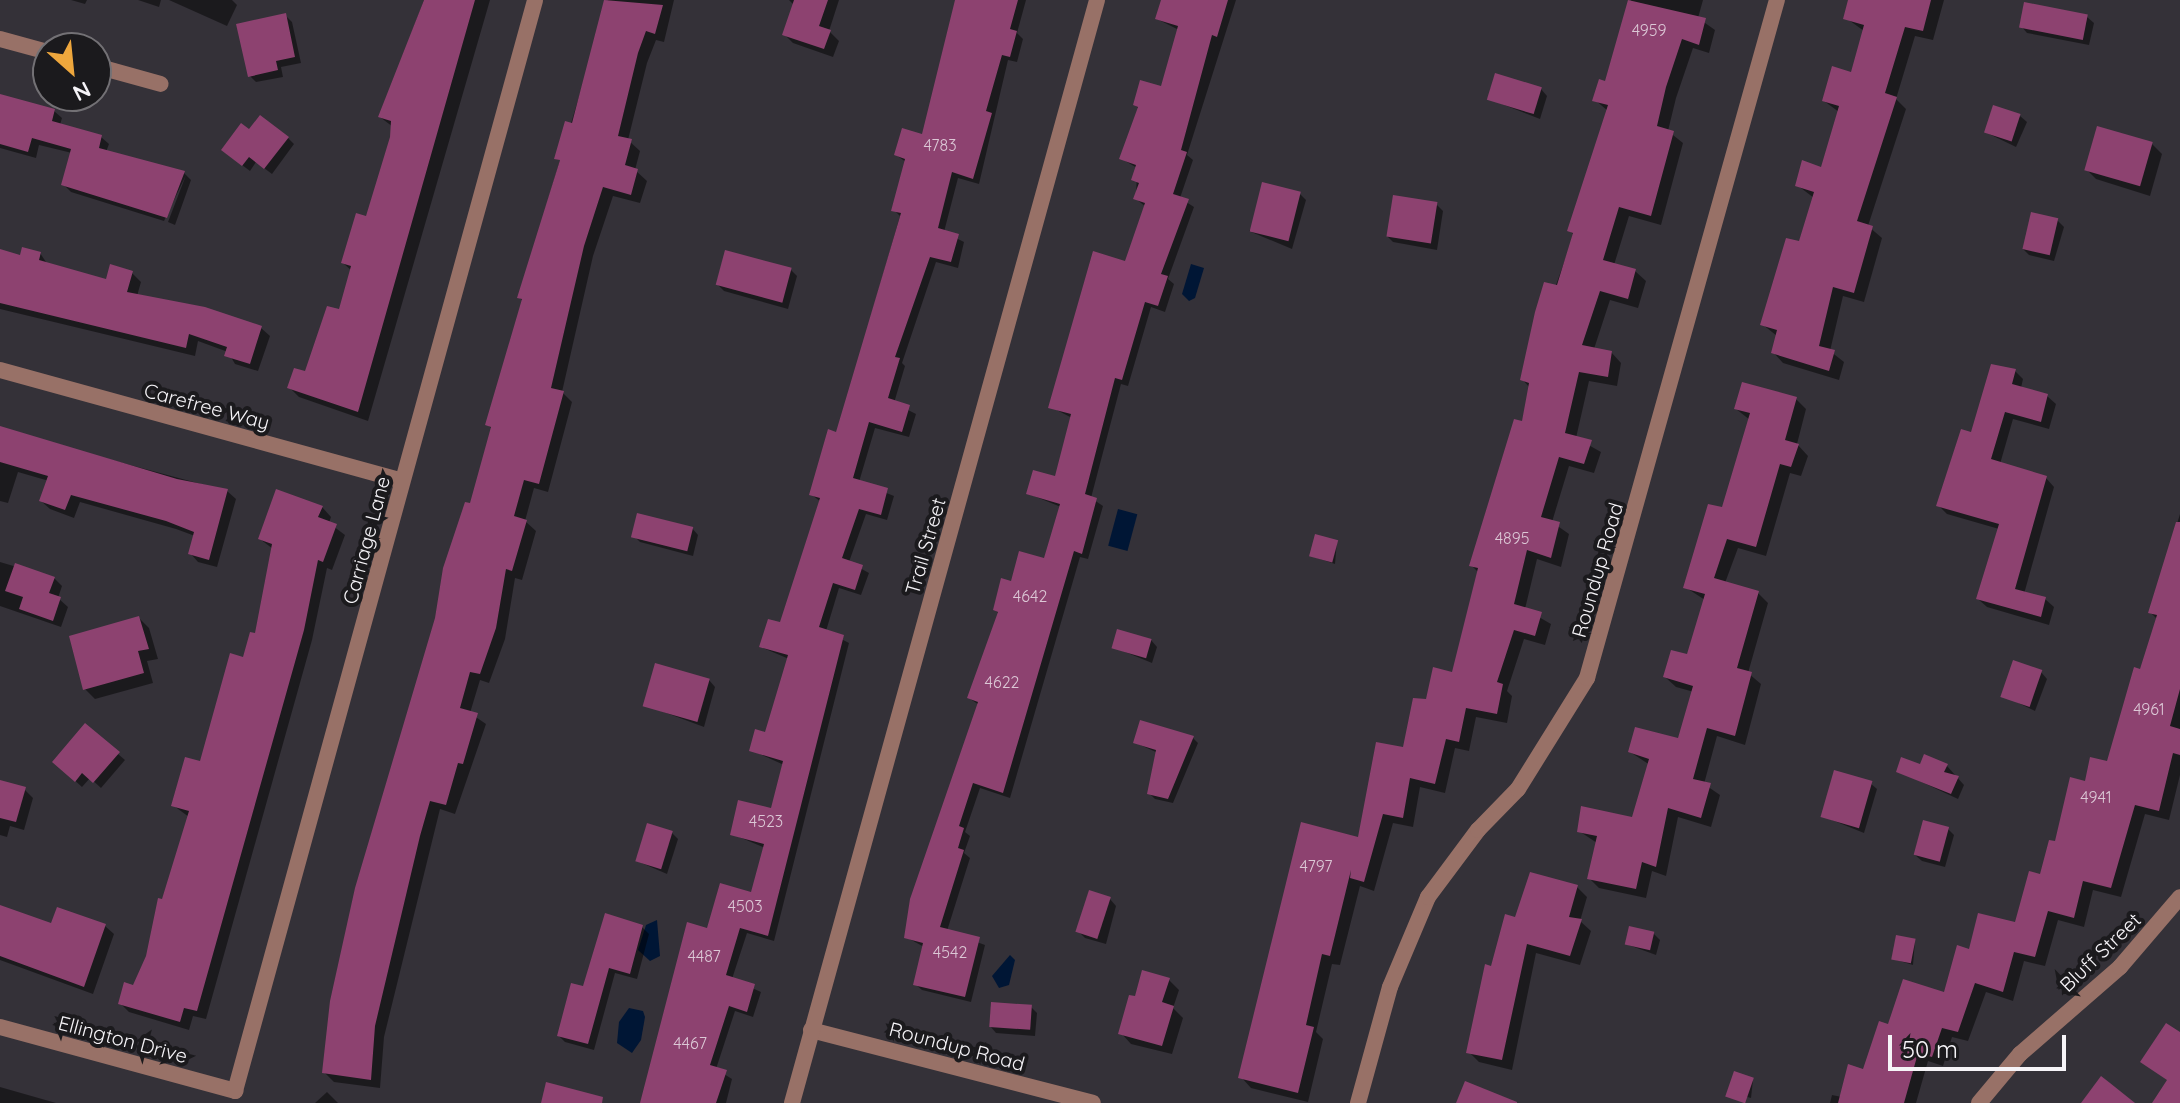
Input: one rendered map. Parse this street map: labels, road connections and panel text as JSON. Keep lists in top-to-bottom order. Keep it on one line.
{"streets":{"street":["Carefree Way","Carriage Lane","Trail Street","Roundup Road","Bluff Street","Ellington Drive"]},"crossings":[["Carefree Way","Carriage Lane"],["Carriage Lane","Ellington Drive"],["Trail Street","Roundup Road"]],"house_numbers":["4959","4783","4895","4642","4622","4961","4941","4523","4797","4503","4542","4487","4467"],"scale_bar":"50 m","north":"bottom right"}
